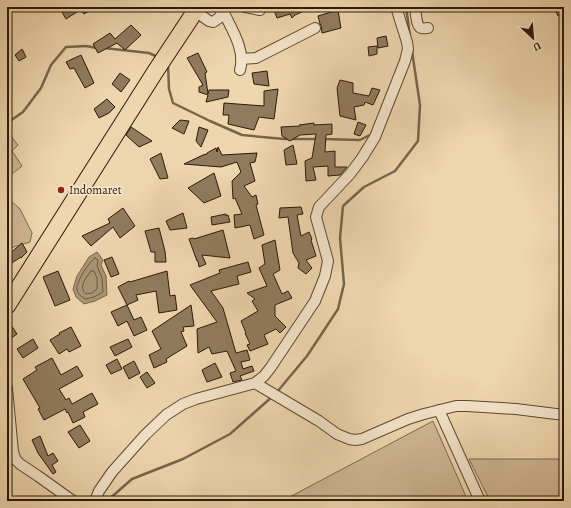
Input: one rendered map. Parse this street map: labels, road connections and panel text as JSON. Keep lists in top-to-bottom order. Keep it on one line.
{"places":["Indomaret"],"north":"bottom right"}
